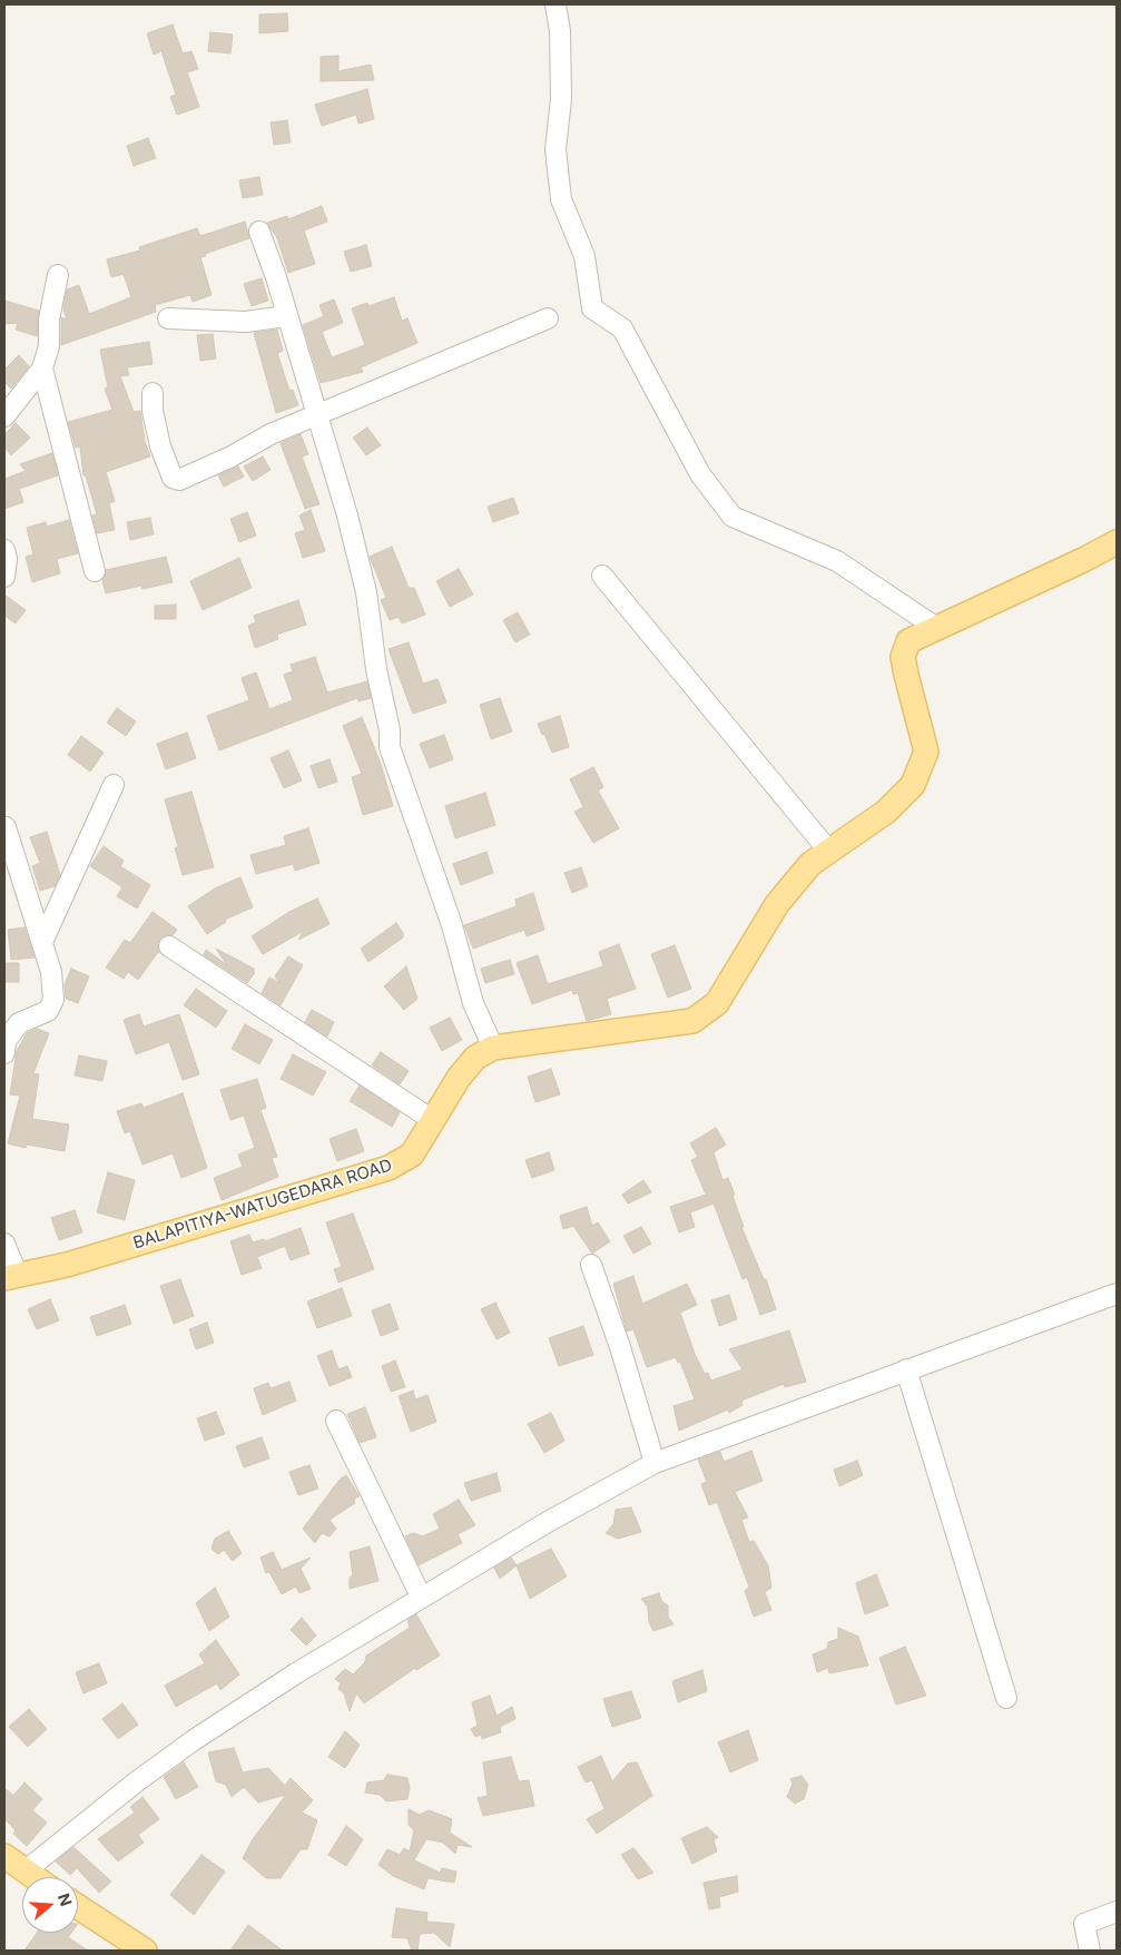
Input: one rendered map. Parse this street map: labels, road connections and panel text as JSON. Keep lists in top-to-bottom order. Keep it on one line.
{"streets":{"main road":["BALAPITIYA-WATUGEDARA ROAD"]},"north":"right"}
